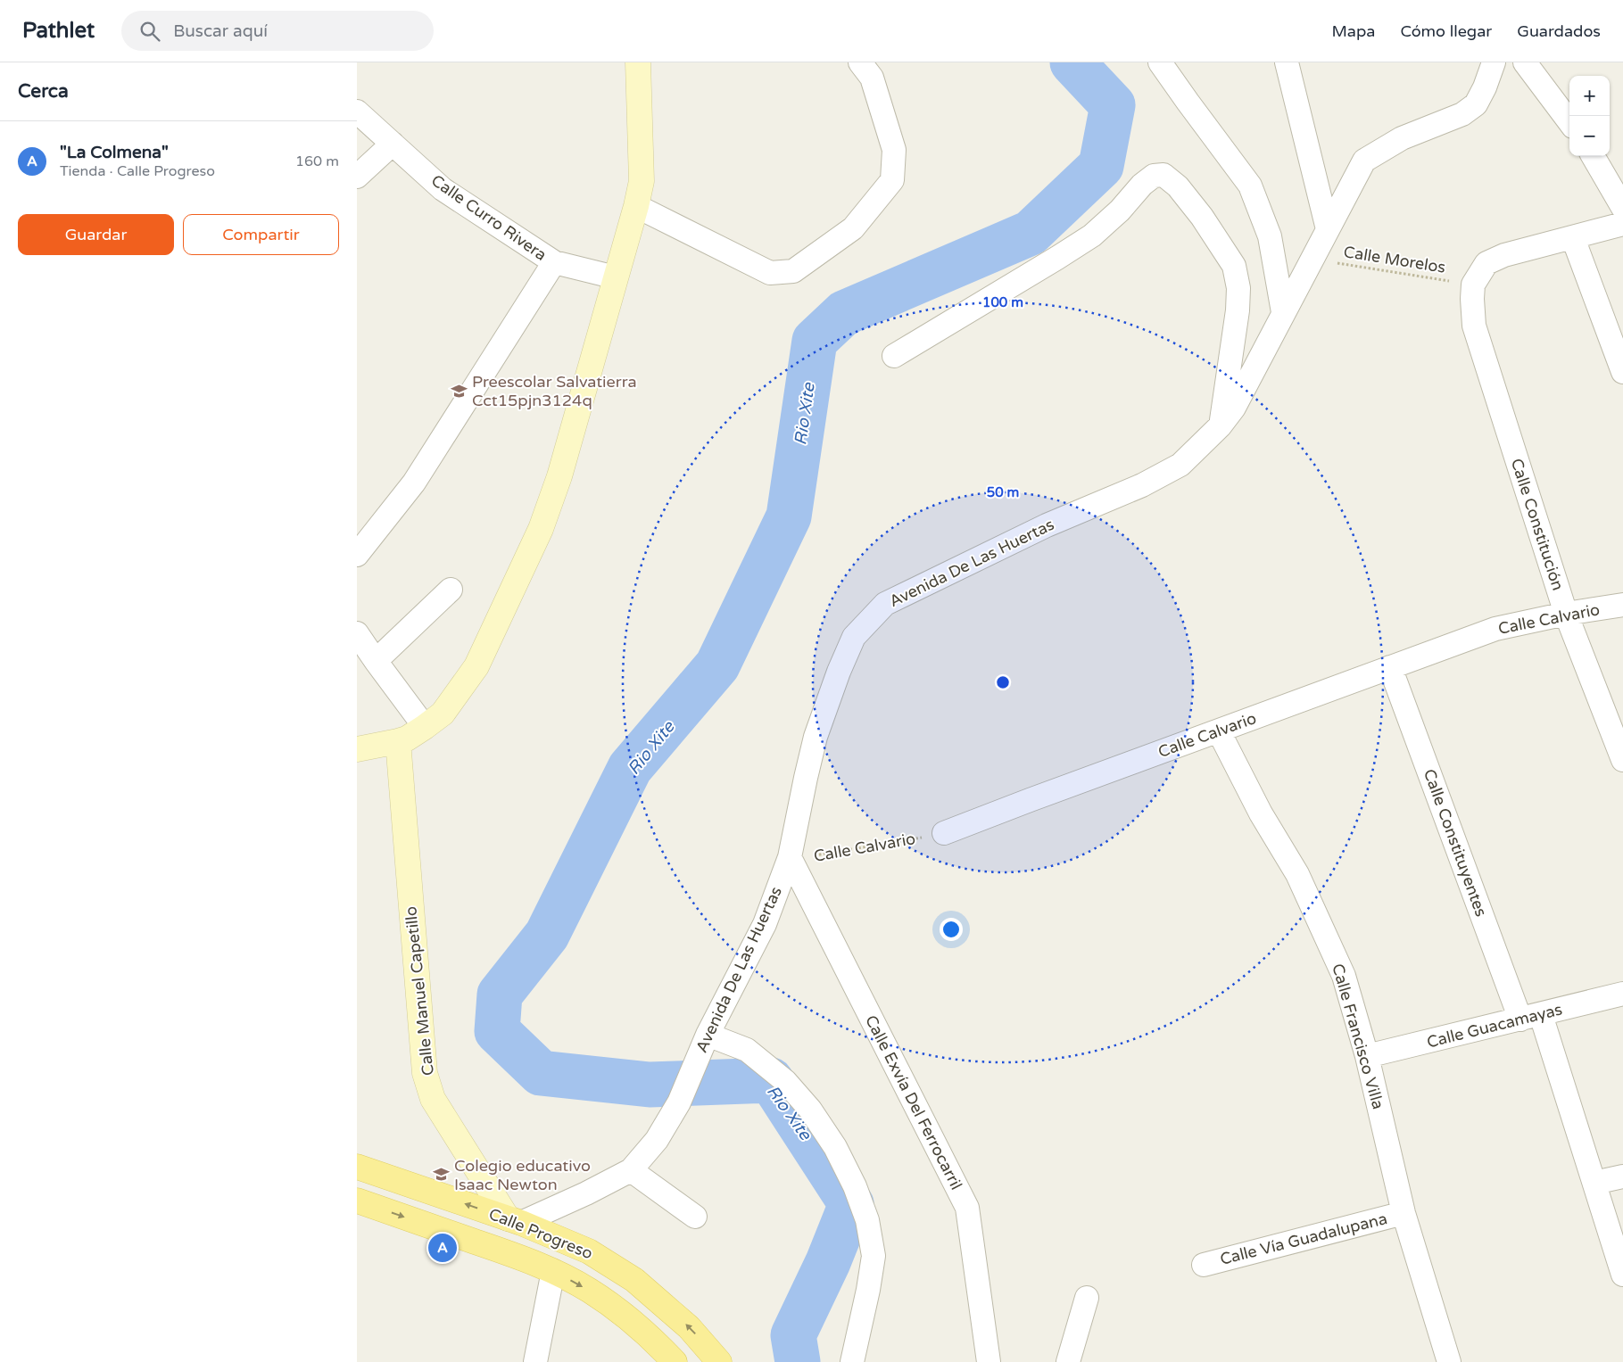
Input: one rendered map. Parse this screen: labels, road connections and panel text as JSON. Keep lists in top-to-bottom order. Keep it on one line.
{"streets":{"main road":["Calle Progreso"],"street":["Calle Curro Rivera","Calle Constitución","Avenida De Las Huertas","Calle Calvario","Calle Constituyentes","Calle Manuel Capetillo","Calle Guacamayas","Calle Francisco Villa","Calle Exvía Del Ferrocarril","Calle Vía Guadalupana"],"path":["Calle Morelos"]},"crossings":[["Calle Morelos","Calle Constitución"],["Calle Morelos","Avenida De Las Huertas"],["Calle Constitución","Calle Calvario"],["Avenida De Las Huertas","Calle Calvario"],["Avenida De Las Huertas","Calle Exvía Del Ferrocarril"],["Calle Calvario","Calle Constituyentes"],["Calle Calvario","Calle Francisco Villa"],["Calle Calvario","Calle Exvía Del Ferrocarril"],["Calle Constituyentes","Calle Guacamayas"],["Calle Manuel Capetillo","Calle Progreso"],["Calle Guacamayas","Calle Francisco Villa"],["Calle Francisco Villa","Calle Vía Guadalupana"]],"water":["Rio Xite"],"places":{"school or university":["Preescolar Salvatierra Cct15pjn3124q","Colegio educativo Isaac Newton"]},"page":{"header":"Pathlet","search":"Buscar aquí","nav":["Mapa","Cómo llegar","Guardados"],"heading":"Cerca","map_buttons":["+","−"],"list":[{"mark":"A","name":"\"La Colmena\"","note":"Tienda · Calle Progreso","value":"160 m"}],"buttons":["Guardar","Compartir"],"pins":"A"},"rings":["100 m","50 m"]}
